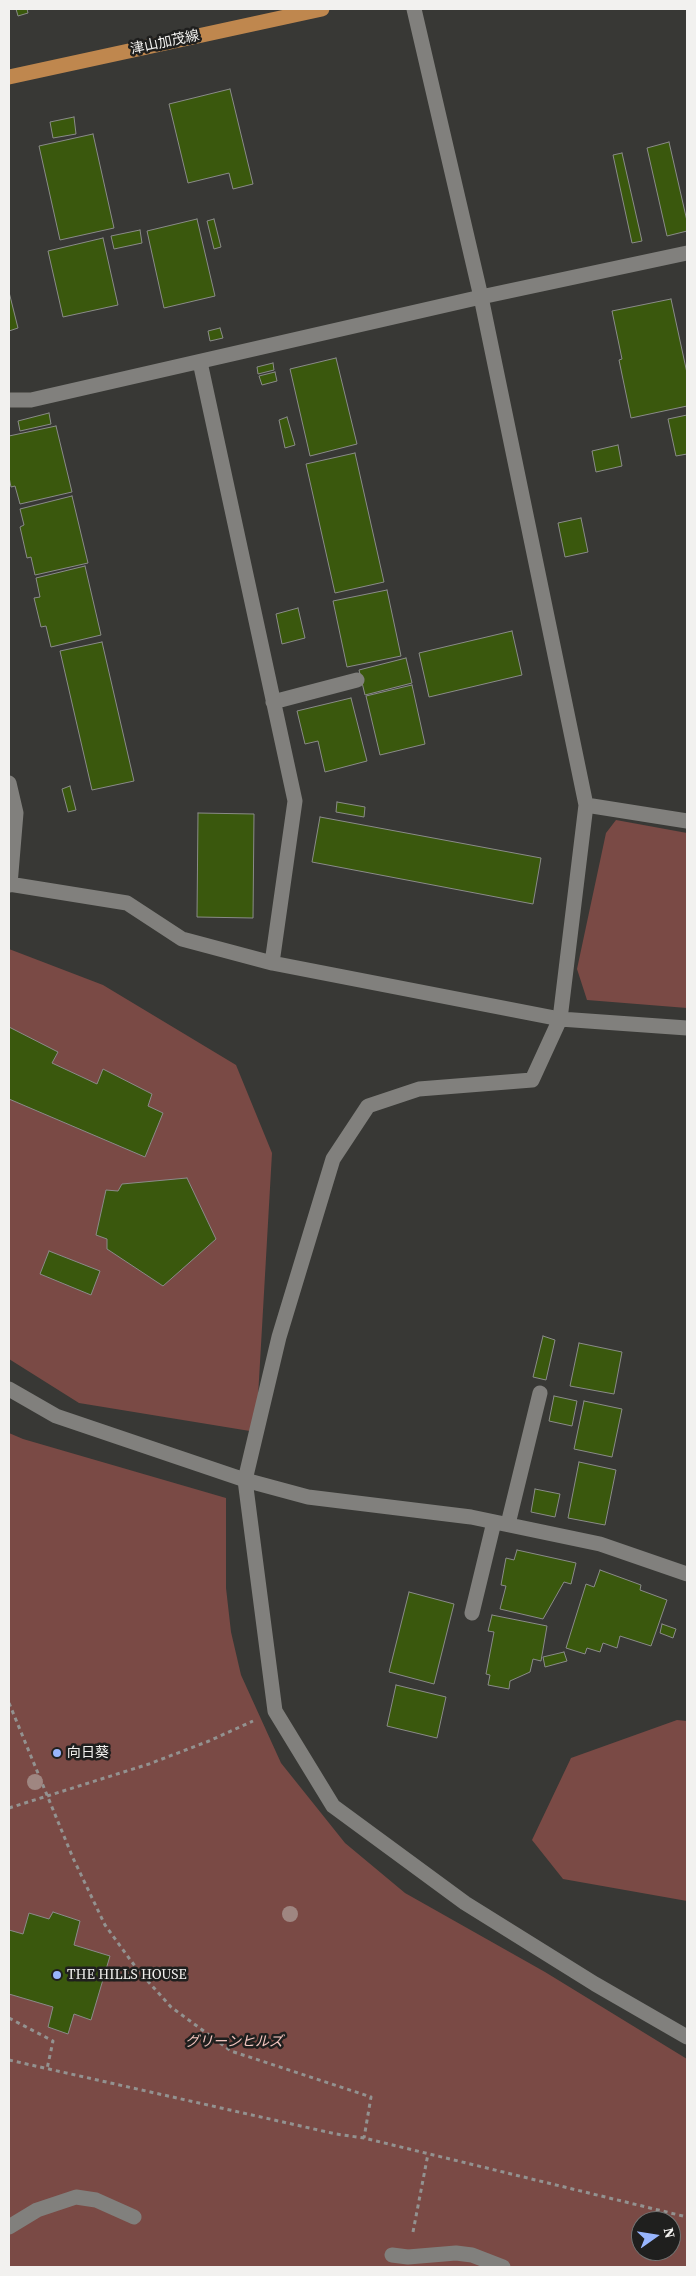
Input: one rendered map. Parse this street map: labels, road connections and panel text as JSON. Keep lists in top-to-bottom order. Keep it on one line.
{"streets":{"main road":["津山加茂線"]},"parks":["グリーンヒルズ"],"places":["向日葵","THE HILLS HOUSE"],"north":"right"}
